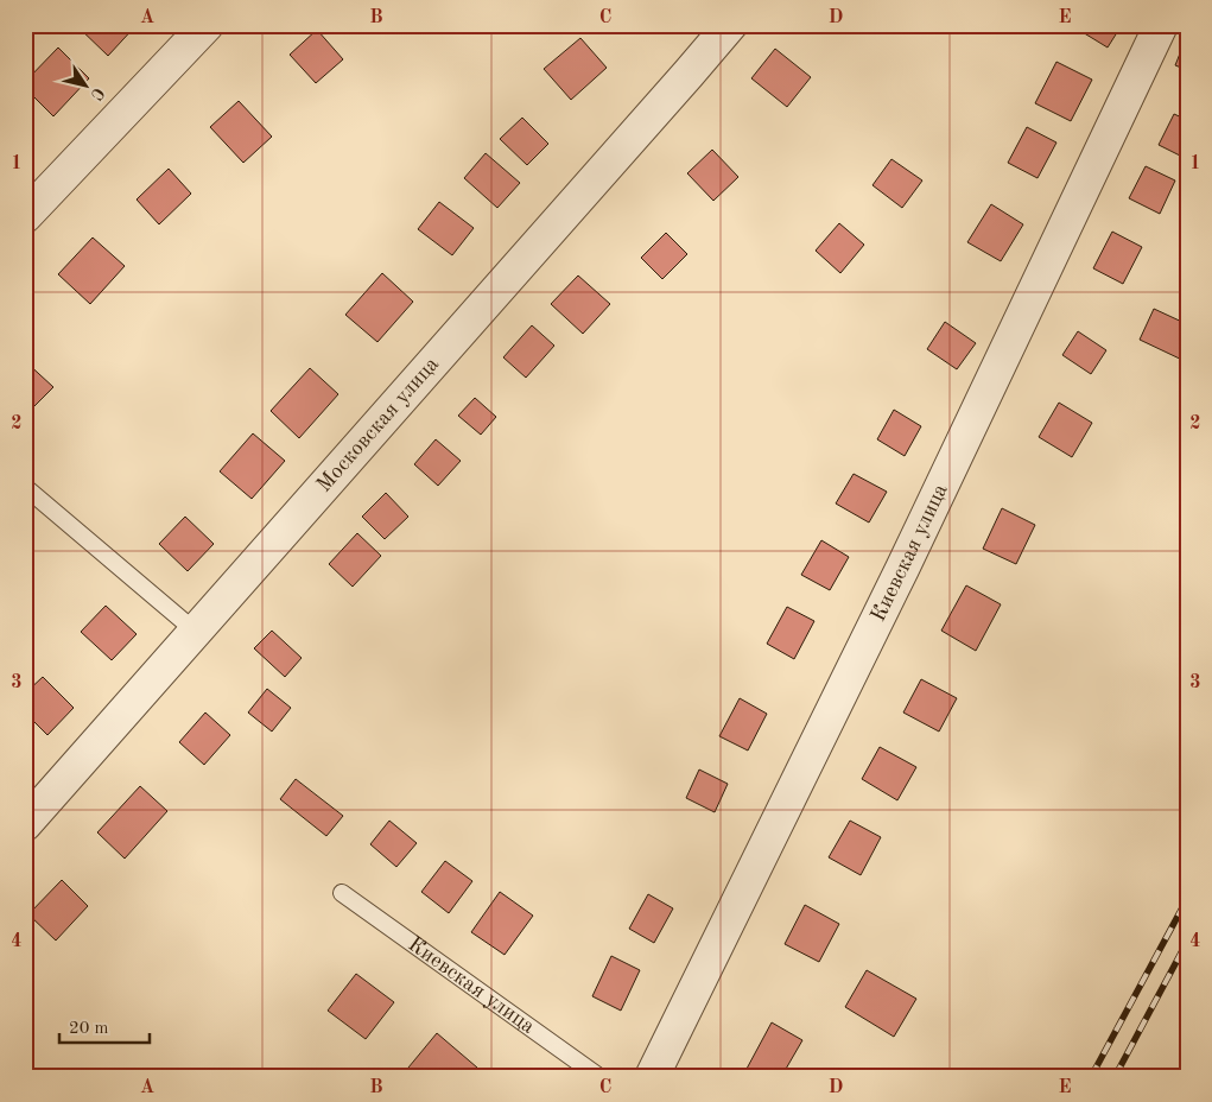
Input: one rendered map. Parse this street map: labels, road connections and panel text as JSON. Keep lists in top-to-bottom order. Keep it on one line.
{"streets":{"street":["Московская улица","Киевская улица"]},"scale_bar":"20 m","north":"bottom right","grid":{"columns":["A","B","C","D","E"],"rows":["1","2","3","4"]}}
